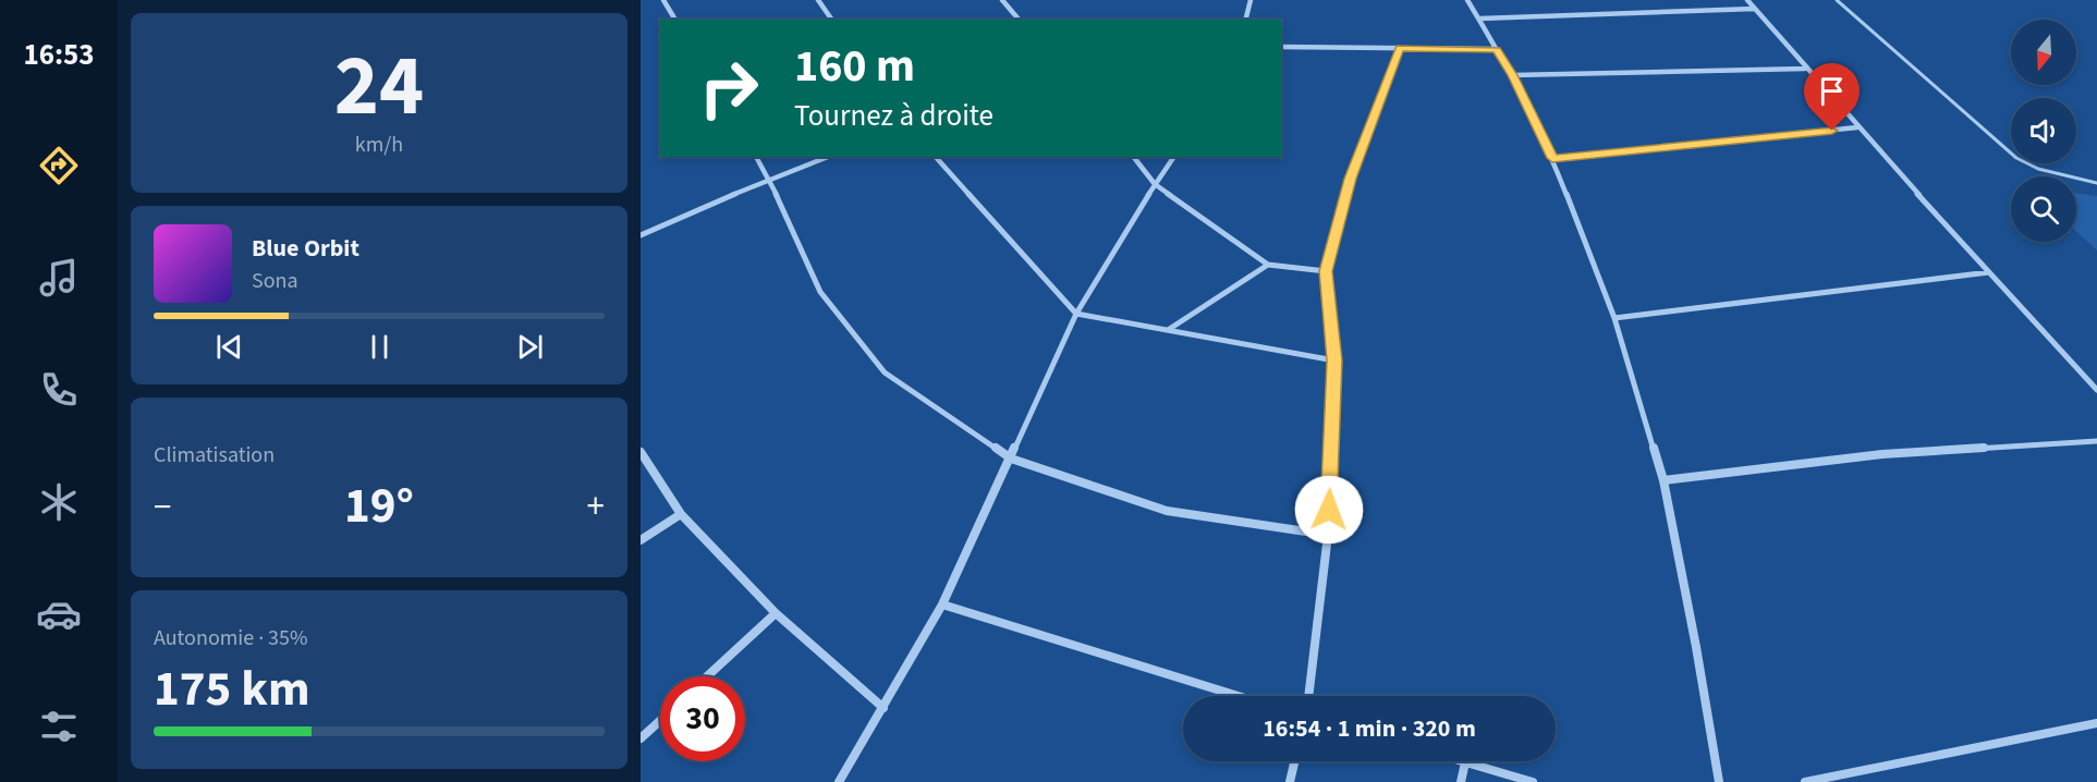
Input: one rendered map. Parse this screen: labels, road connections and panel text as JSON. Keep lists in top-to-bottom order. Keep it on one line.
{"north":"bottom","page":{"tabs":"16:53","tile":[["24","km/h"],"Climatisation",["Autonomie · 35%","175 km"]],"turn":["160 m","Tournez à droite"],"song":["Blue Orbit","Sona"],"heat":["−","19°","+"],"limit":"30","trip":"16:54 · 1 min · 320 m"}}
